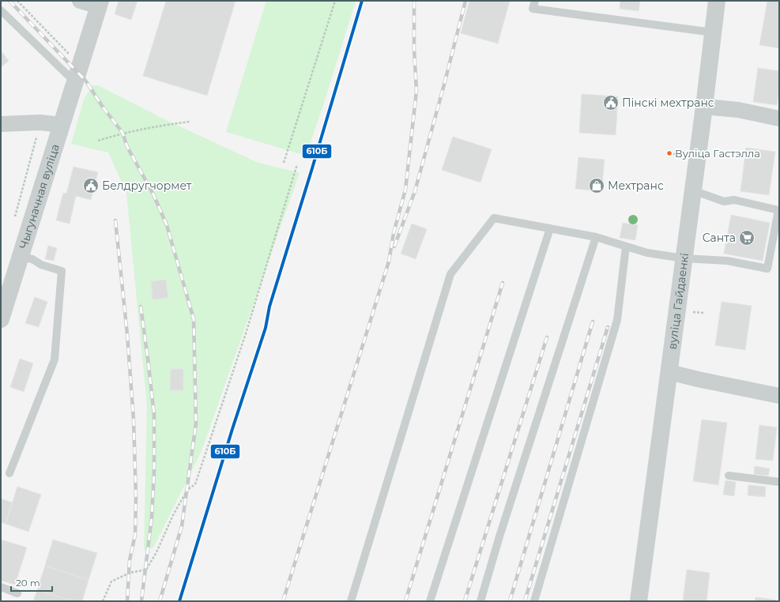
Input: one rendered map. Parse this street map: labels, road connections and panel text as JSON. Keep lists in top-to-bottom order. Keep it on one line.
{"streets":{"street":["Чыгуначная вуліца","вуліца Гайдаенкі"]},"places":{"public building":["Пінскі мехтранс","Белдругчормет"],"other":["Вуліца Гастэлла"],"shop":["Мехтранс"],"supermarket":["Санта"]},"lines":["transit line 610Б"],"scale_bar":"20 m"}
